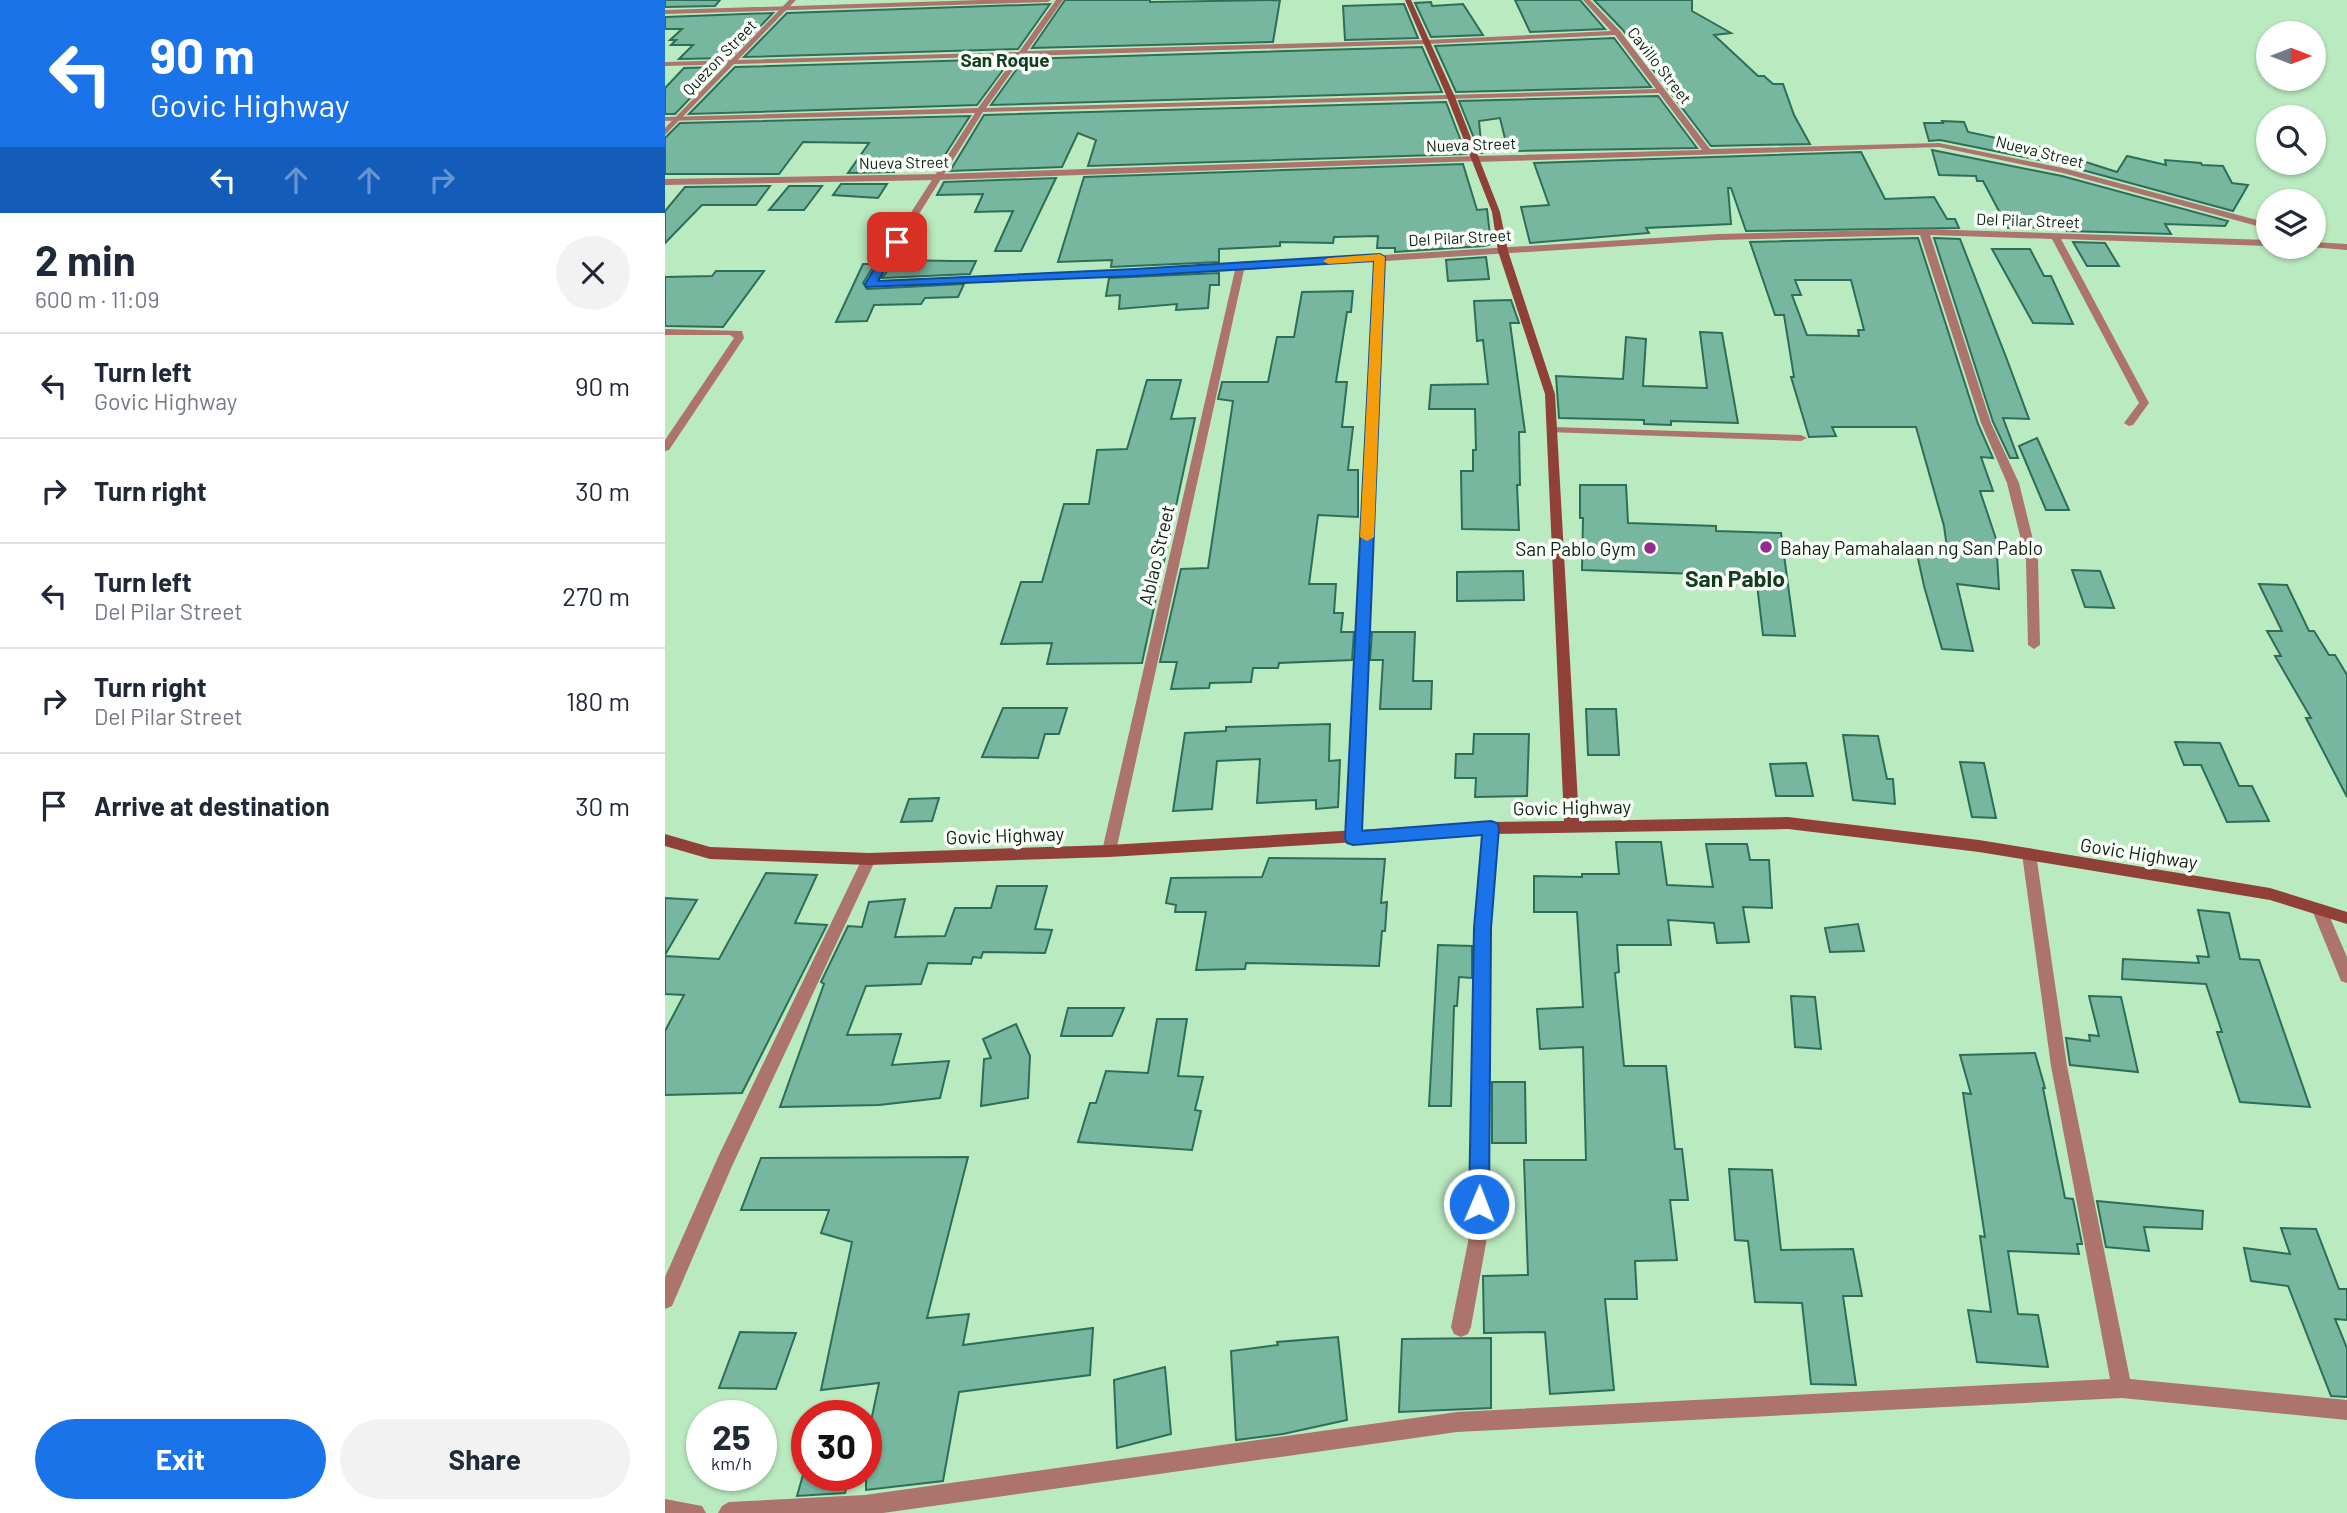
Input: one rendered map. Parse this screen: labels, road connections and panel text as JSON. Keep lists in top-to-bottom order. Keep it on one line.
{"streets":{"main road":["Govic Highway"],"street":["Quezon Street","Cavillo Street","Nueva Street","Del Pilar Street","Ablao Street"]},"crossings":[["Cavillo Street","Nueva Street"],["Nueva Street","Del Pilar Street"],["Del Pilar Street","Ablao Street"],["Ablao Street","Govic Highway"]],"districts":["San Roque","San Pablo"],"places":["Bahay Pamahalaan ng San Pablo","San Pablo Gym"],"north":"right","page":{"turn":["90 m","Govic Highway"],"heading":["2 min","600 m · 11:09"],"list":[{"name":"Turn left","note":"Govic Highway","value":"90 m"},{"name":"Turn right","value":"30 m"},{"name":"Turn left","note":"Del Pilar Street","value":"270 m"},{"name":"Turn right","note":"Del Pilar Street","value":"180 m"},{"name":"Arrive at destination","value":"30 m"}],"speed":"25 km/h","limit":"30","buttons":["Exit","Share"]}}
